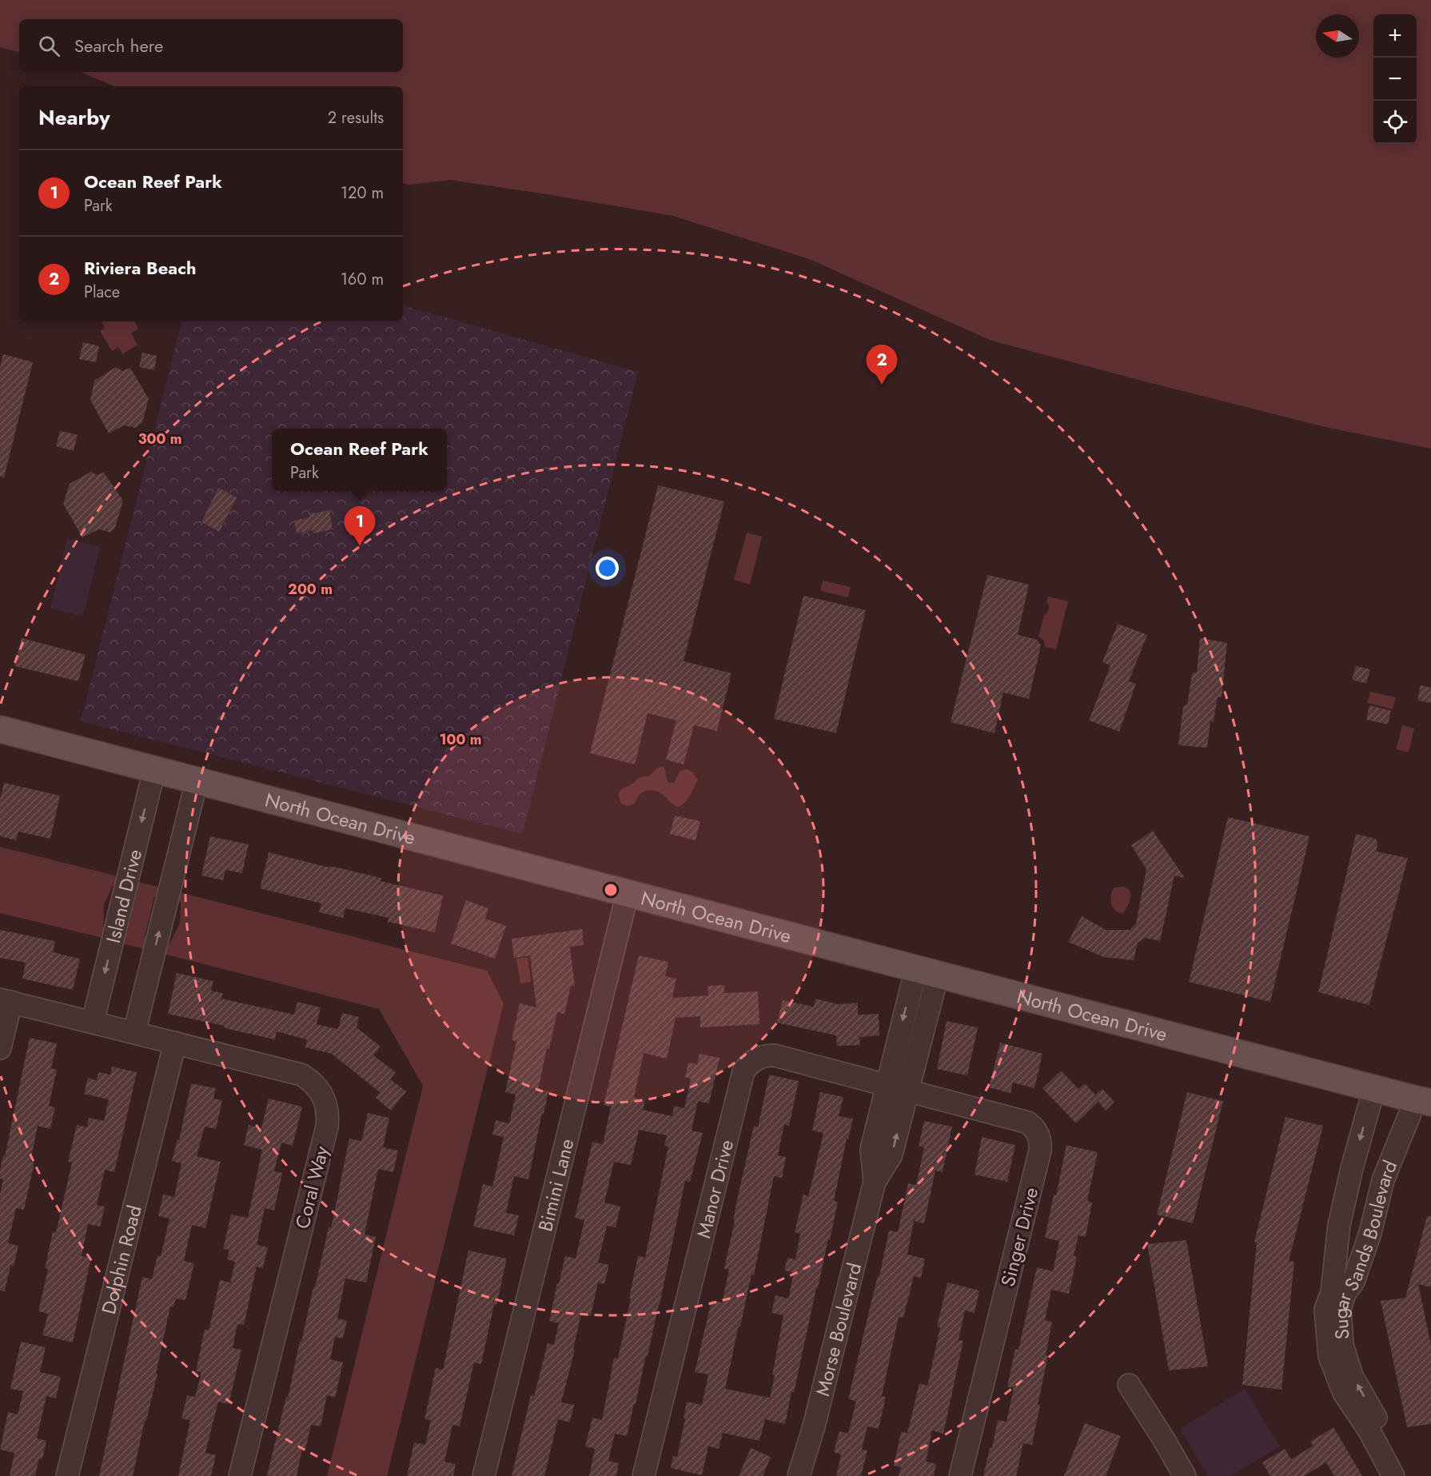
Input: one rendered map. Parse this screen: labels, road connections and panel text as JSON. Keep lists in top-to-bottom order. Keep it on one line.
{"streets":{"main road":["North Ocean Drive"],"street":["Island Drive","Bimini Lane","Coral Way","Manor Drive","Singer Drive","Sugar Sands Boulevard","Dolphin Road","Morse Boulevard"]},"crossings":[["North Ocean Drive","Island Drive"],["North Ocean Drive","Bimini Lane"],["North Ocean Drive","Sugar Sands Boulevard"],["North Ocean Drive","Morse Boulevard"],["Island Drive","Coral Way"],["Coral Way","Dolphin Road"],["Manor Drive","Singer Drive"],["Manor Drive","Morse Boulevard"],["Singer Drive","Morse Boulevard"]],"north":"left","page":{"map_buttons":["+","−"],"search":"Search here","heading":["Nearby","2 results"],"list":[{"mark":"1","name":"Ocean Reef Park","note":"Park","value":"120 m"},{"mark":"2","name":"Riviera Beach","note":"Place","value":"160 m"}],"pins":["2","1"],"popup":["Ocean Reef Park","Park"]},"rings":["300 m","200 m","100 m"]}
